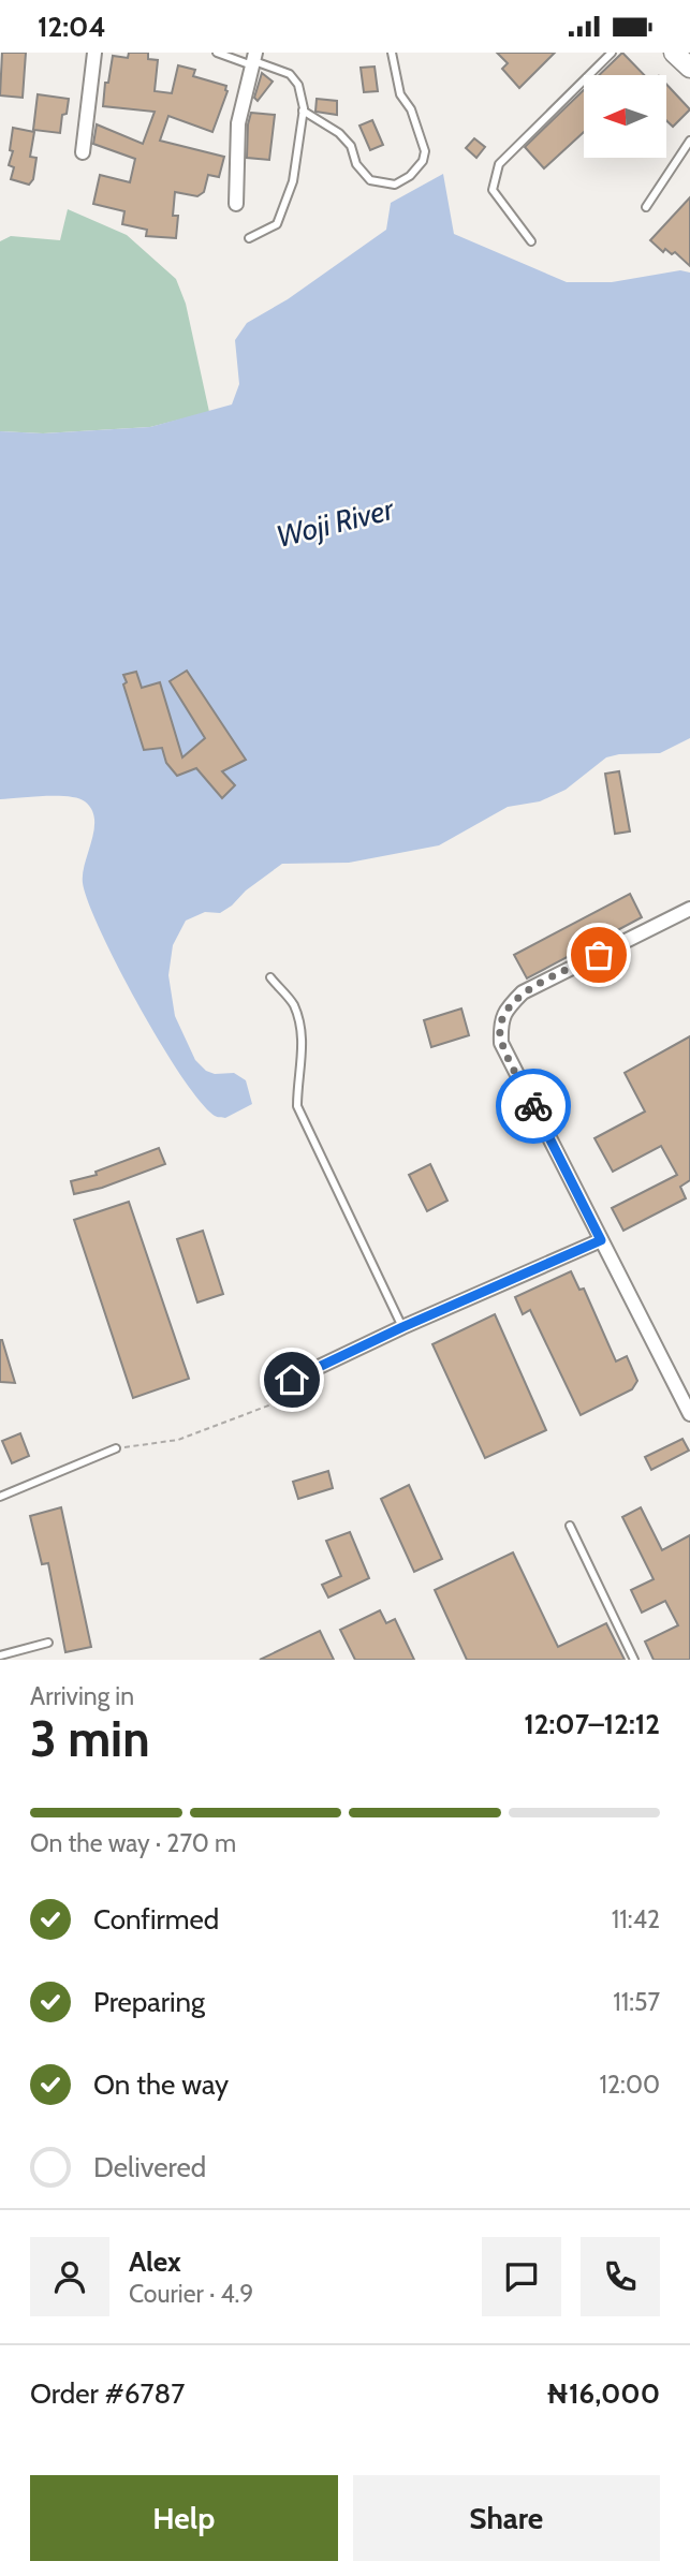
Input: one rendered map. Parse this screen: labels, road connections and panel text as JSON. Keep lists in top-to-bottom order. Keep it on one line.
{"water":["Woji River"],"north":"left","page":{"status":"12:04","heading":["3 min","Arriving in","12:07–12:12"],"panel":["Alex","Courier · 4.9","Order #6787","₦16,000"],"bar":"On the way · 270 m","list":[["Confirmed","11:42"],["Preparing","11:57"],["On the way","12:00"],"Delivered"],"buttons":["Help","Share"]}}
